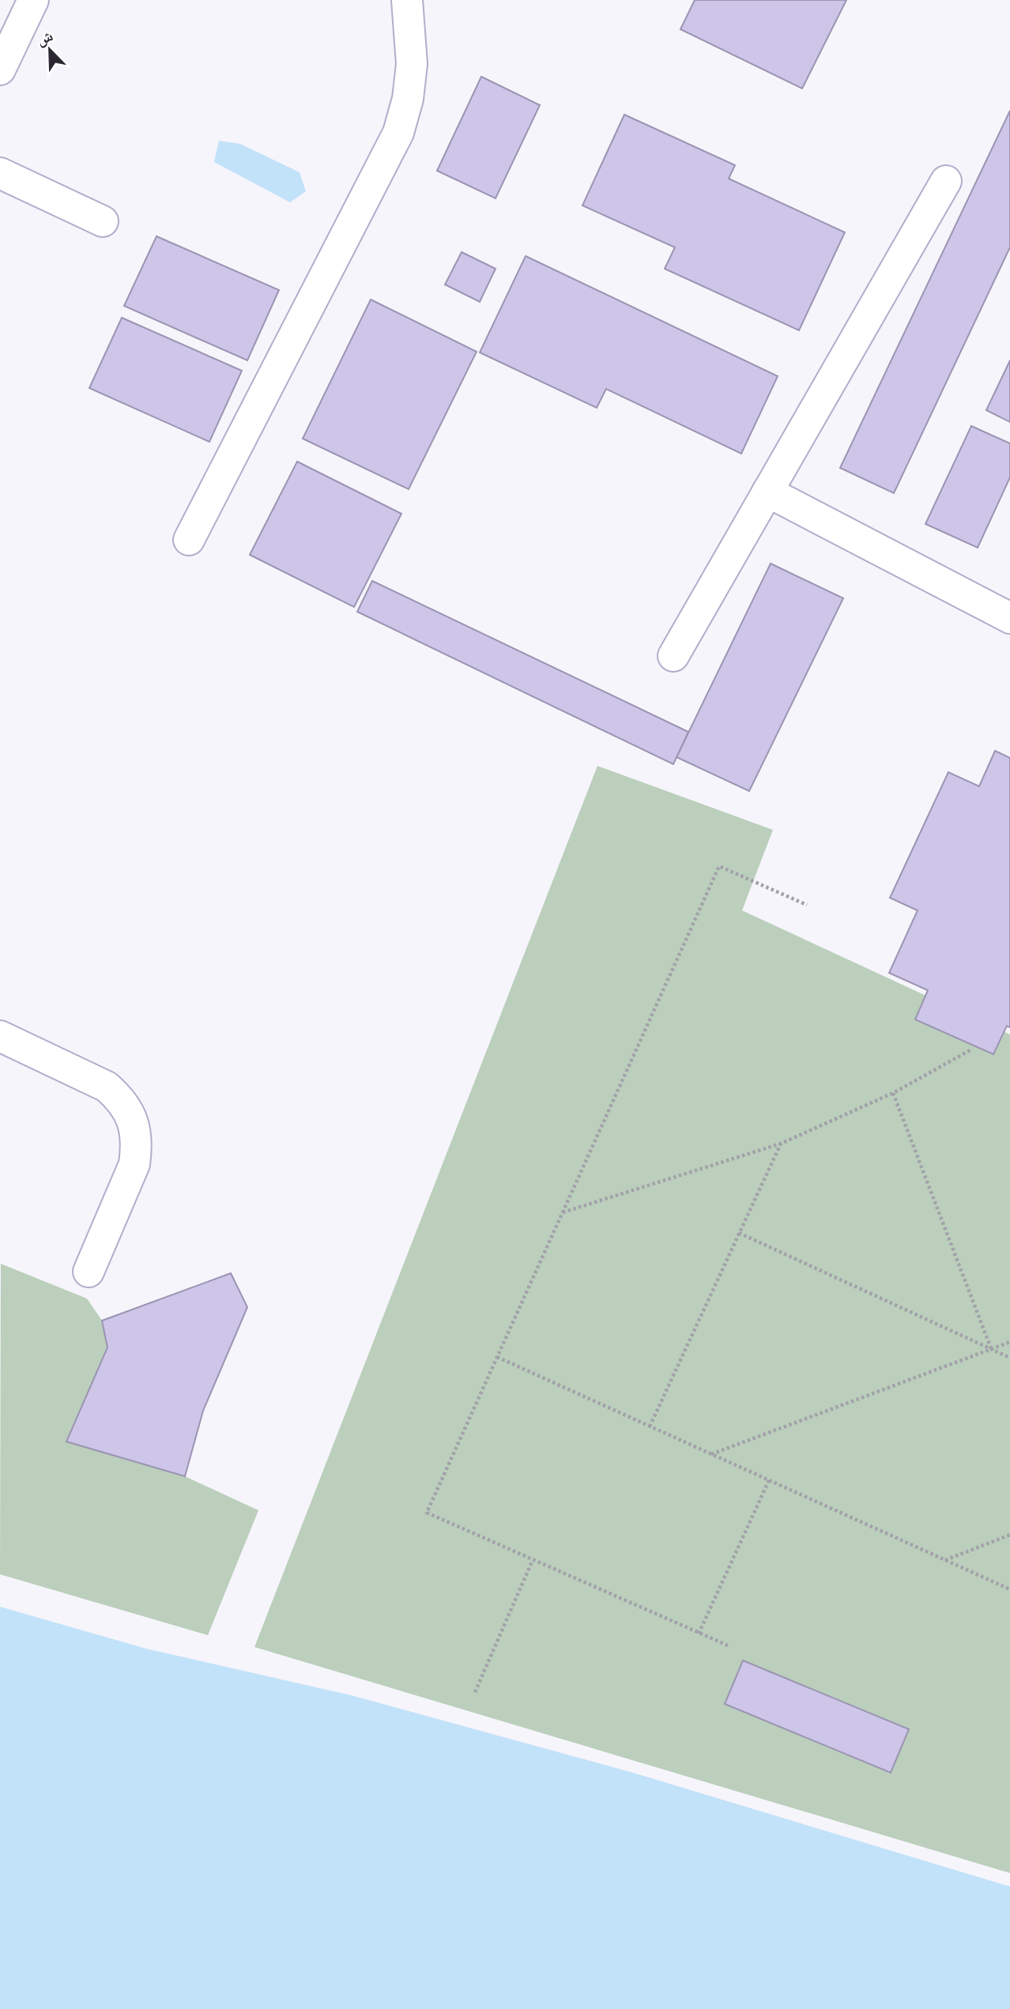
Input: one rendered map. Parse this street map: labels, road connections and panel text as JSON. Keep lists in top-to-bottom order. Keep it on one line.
{"north":"top left"}
